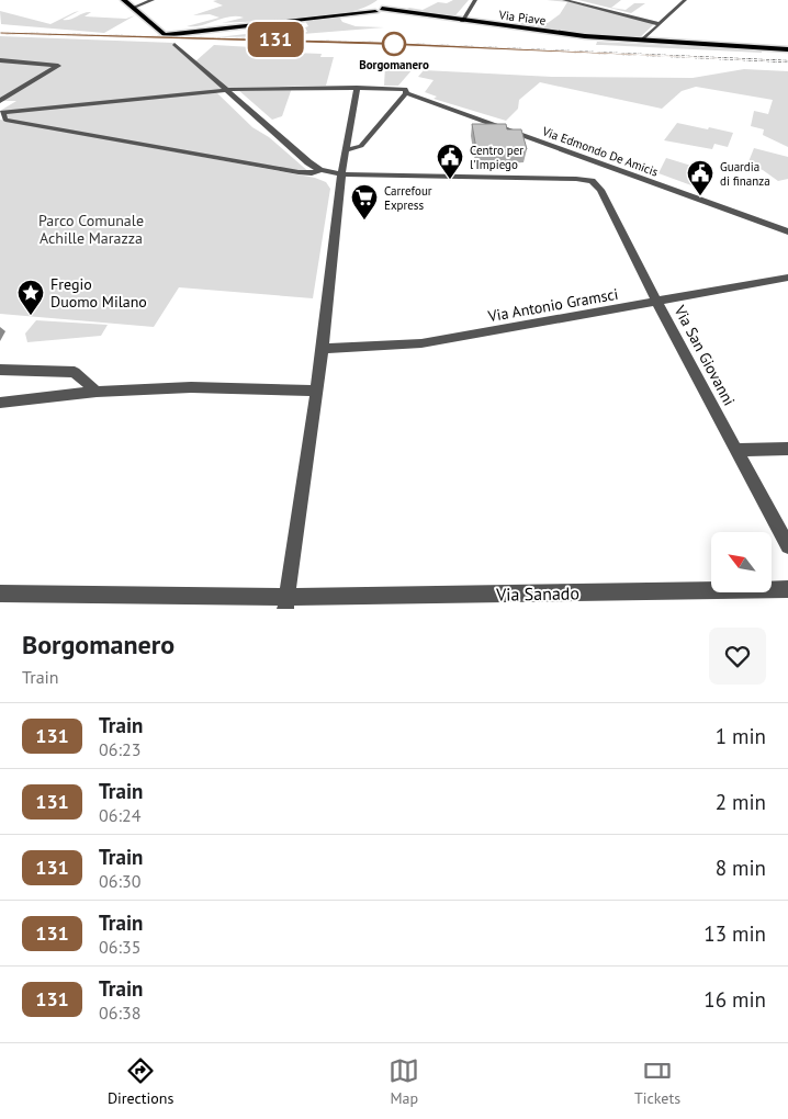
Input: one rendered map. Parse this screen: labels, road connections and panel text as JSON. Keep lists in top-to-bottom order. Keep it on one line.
{"streets":{"main road":["Via Piave"],"street":["Via Edmondo De Amicis","Via Antonio Gramsci","Via San Giovanni","Via Sanado"]},"crossings":[["Via Antonio Gramsci","Via San Giovanni"]],"parks":["Parco Comunale Achille Marazza"],"places":{"other":["Borgomanero"],"public building":["Centro per l'Impiego","Guardia di finanza"],"supermarket":["Carrefour Express"],"place":["Fregio Duomo Milano"]},"north":"top left","page":{"on_map":"131","heading":["Borgomanero","Train"],"list":[{"mark":"131","name":"Train","note":"06:23","value":"1 min"},{"mark":"131","name":"Train","note":"06:24","value":"2 min"},{"mark":"131","name":"Train","note":"06:30","value":"8 min"},{"mark":"131","name":"Train","note":"06:35","value":"13 min"},{"mark":"131","name":"Train","note":"06:38","value":"16 min"}],"tabs":["Directions","Map","Tickets"]}}
